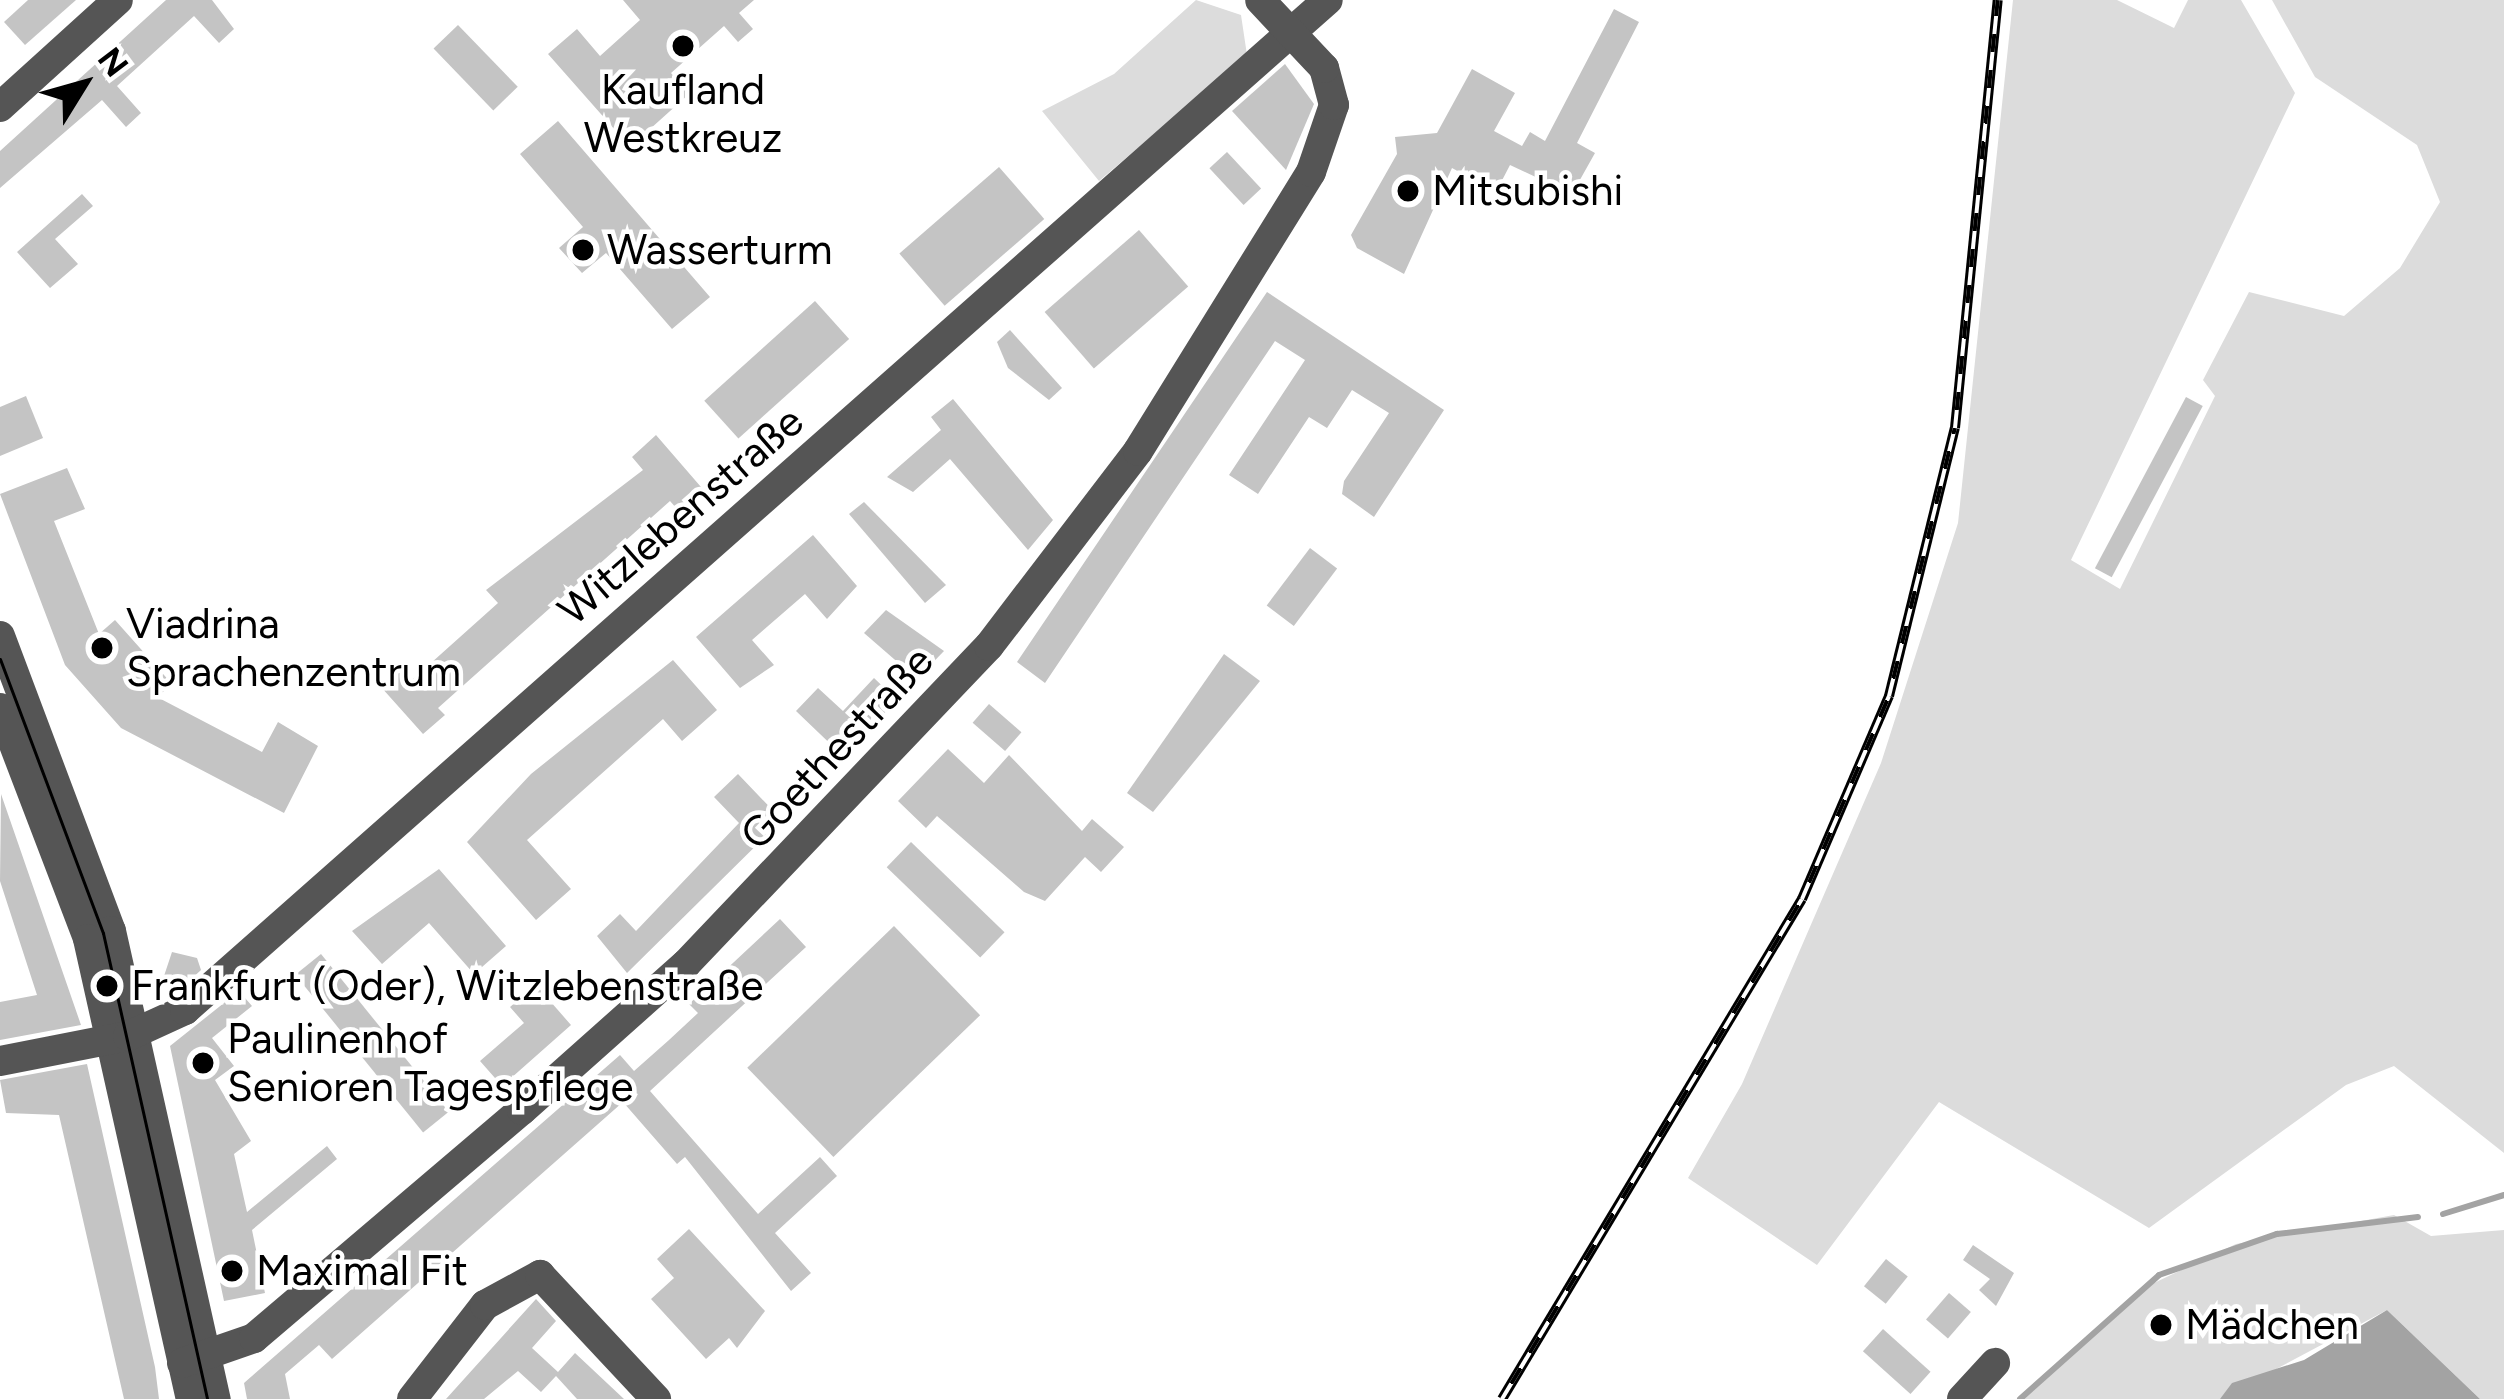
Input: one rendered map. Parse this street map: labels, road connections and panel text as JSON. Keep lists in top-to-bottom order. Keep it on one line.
{"streets":{"street":["Witzlebenstraße","Goethestraße"]},"crossings":[["Witzlebenstraße","Goethestraße"]],"places":["Kaufland Westkreuz","Mitsubishi","Wasserturm","Viadrina Sprachenzentrum","Frankfurt (Oder), Witzlebenstraße","Paulinenhof Senioren Tagespflege","Maximal Fit","Mädchen"],"north":"top right"}
